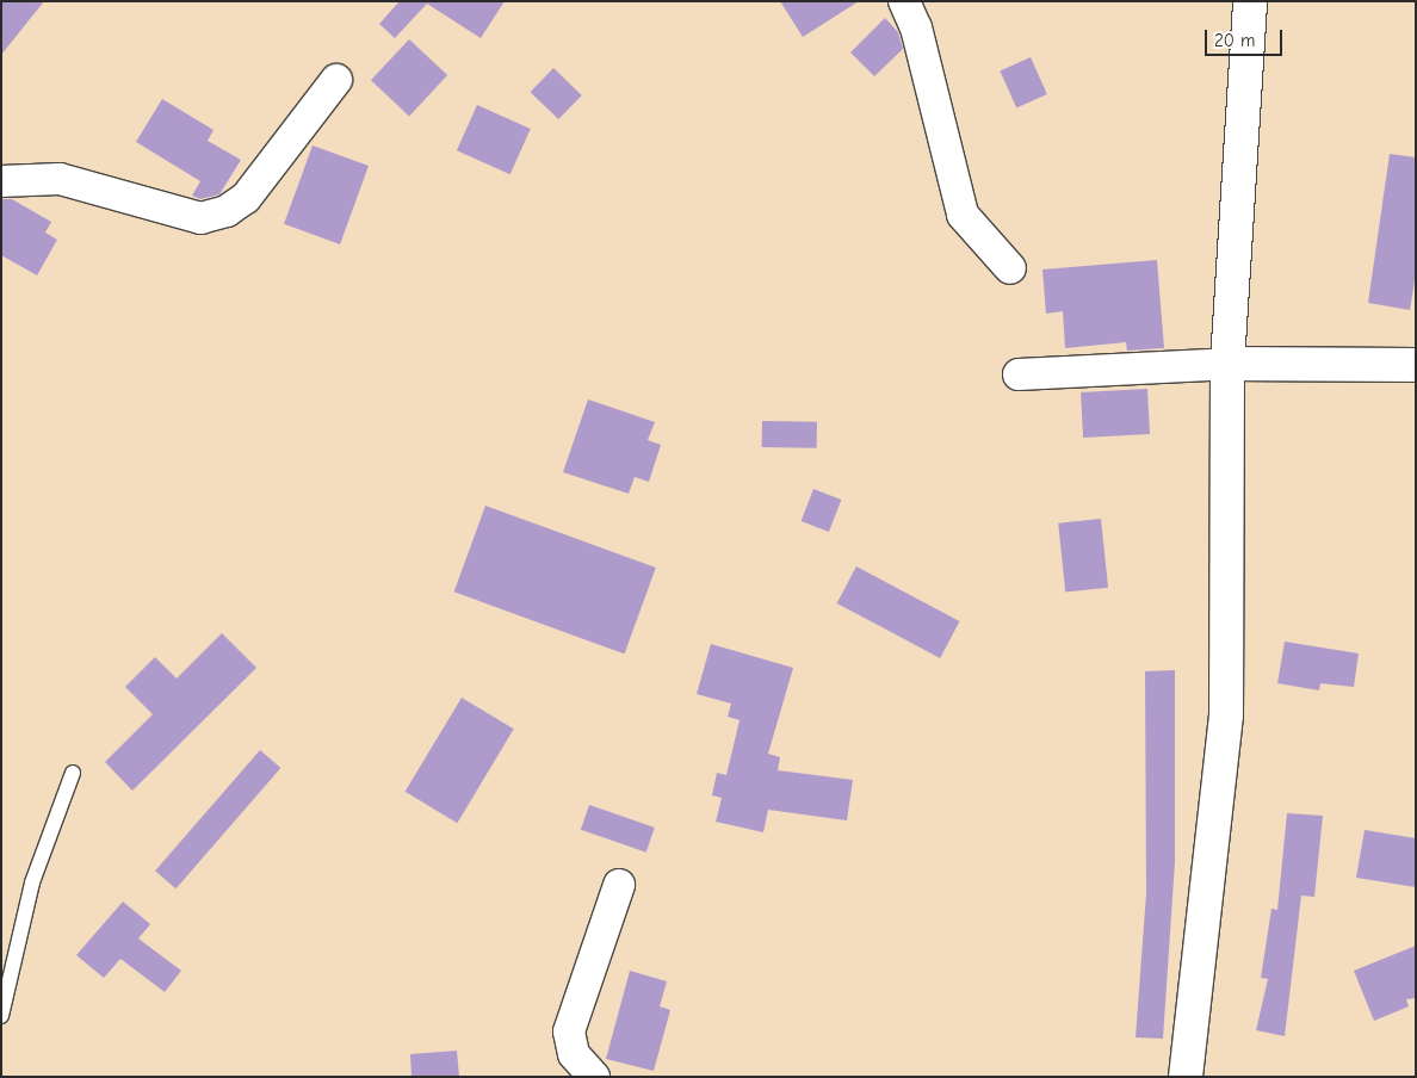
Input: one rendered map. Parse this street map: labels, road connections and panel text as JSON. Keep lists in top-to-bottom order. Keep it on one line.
{"scale_bar":"20 m"}
